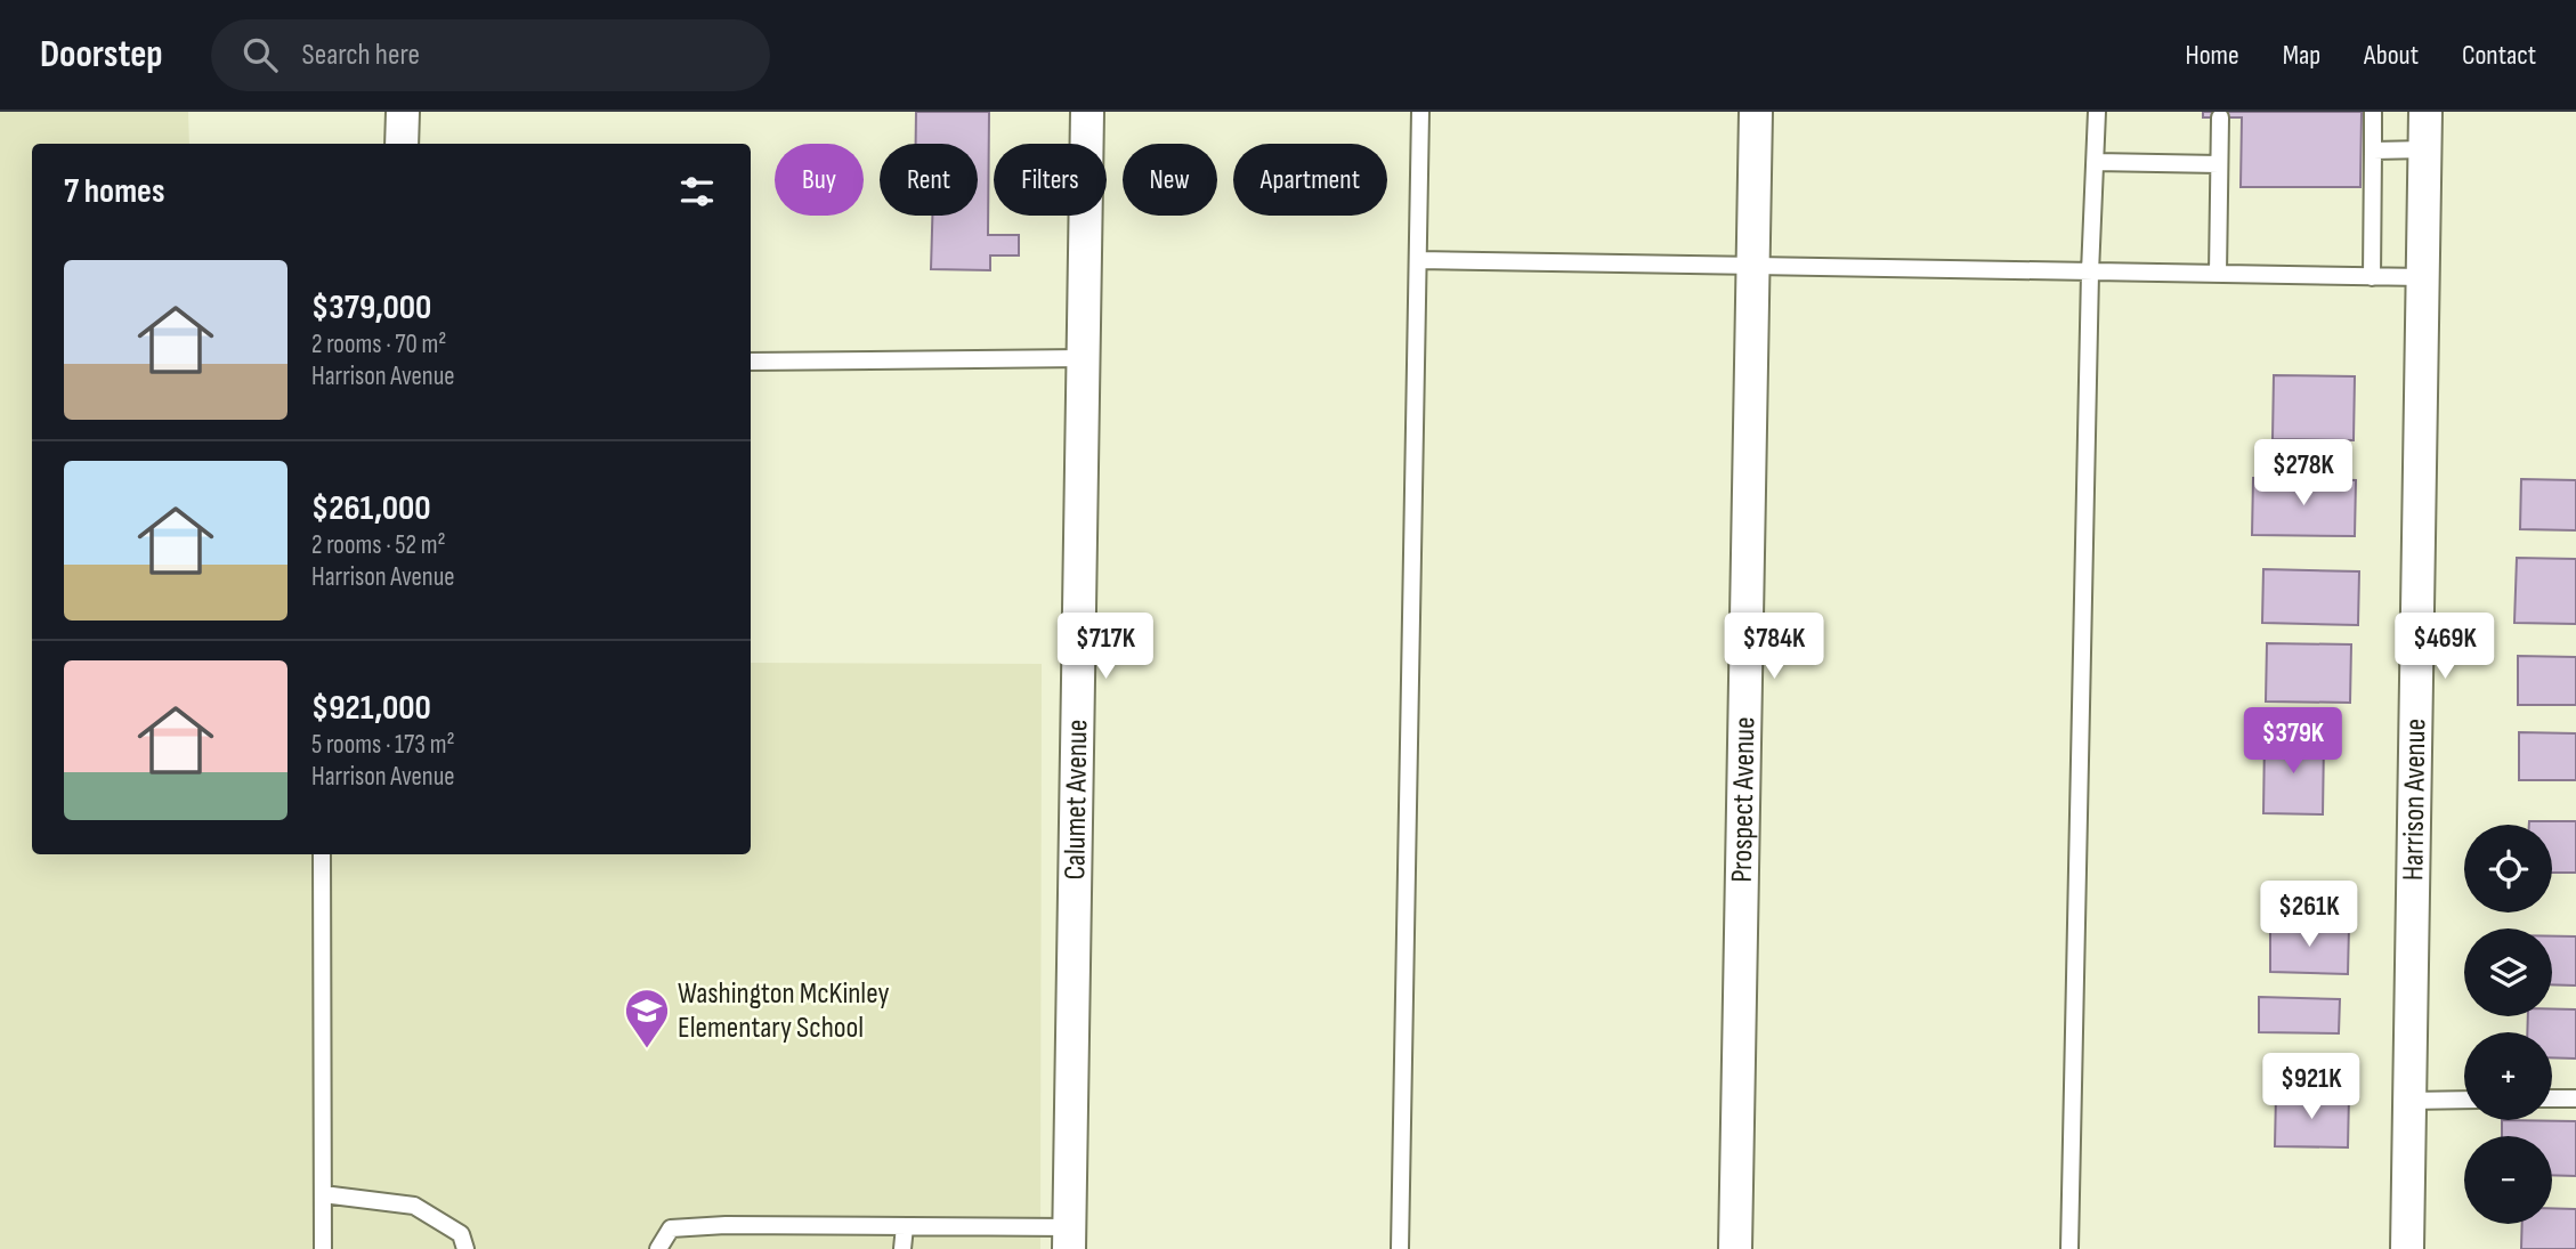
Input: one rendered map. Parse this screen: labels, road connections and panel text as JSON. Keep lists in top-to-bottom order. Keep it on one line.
{"streets":{"street":["Calumet Avenue","Prospect Avenue","Harrison Avenue"]},"places":{"school or university":["Washington McKinley Elementary School"]},"page":{"header":"Doorstep","search":"Search here","nav":["Home","Map","About","Contact"],"chip":["Buy","Rent","Filters","New","Apartment"],"heading":"7 homes","list":[{"name":"$379,000","note":"2 rooms · 70 m² · Harrison Avenue"},{"name":"$261,000","note":"2 rooms · 52 m² · Harrison Avenue"},{"name":"$921,000","note":"5 rooms · 173 m² · Harrison Avenue"}],"price":["$278K","$717K","$784K","$469K","$379K","$261K","$921K"],"map_buttons":["+","−"]}}
